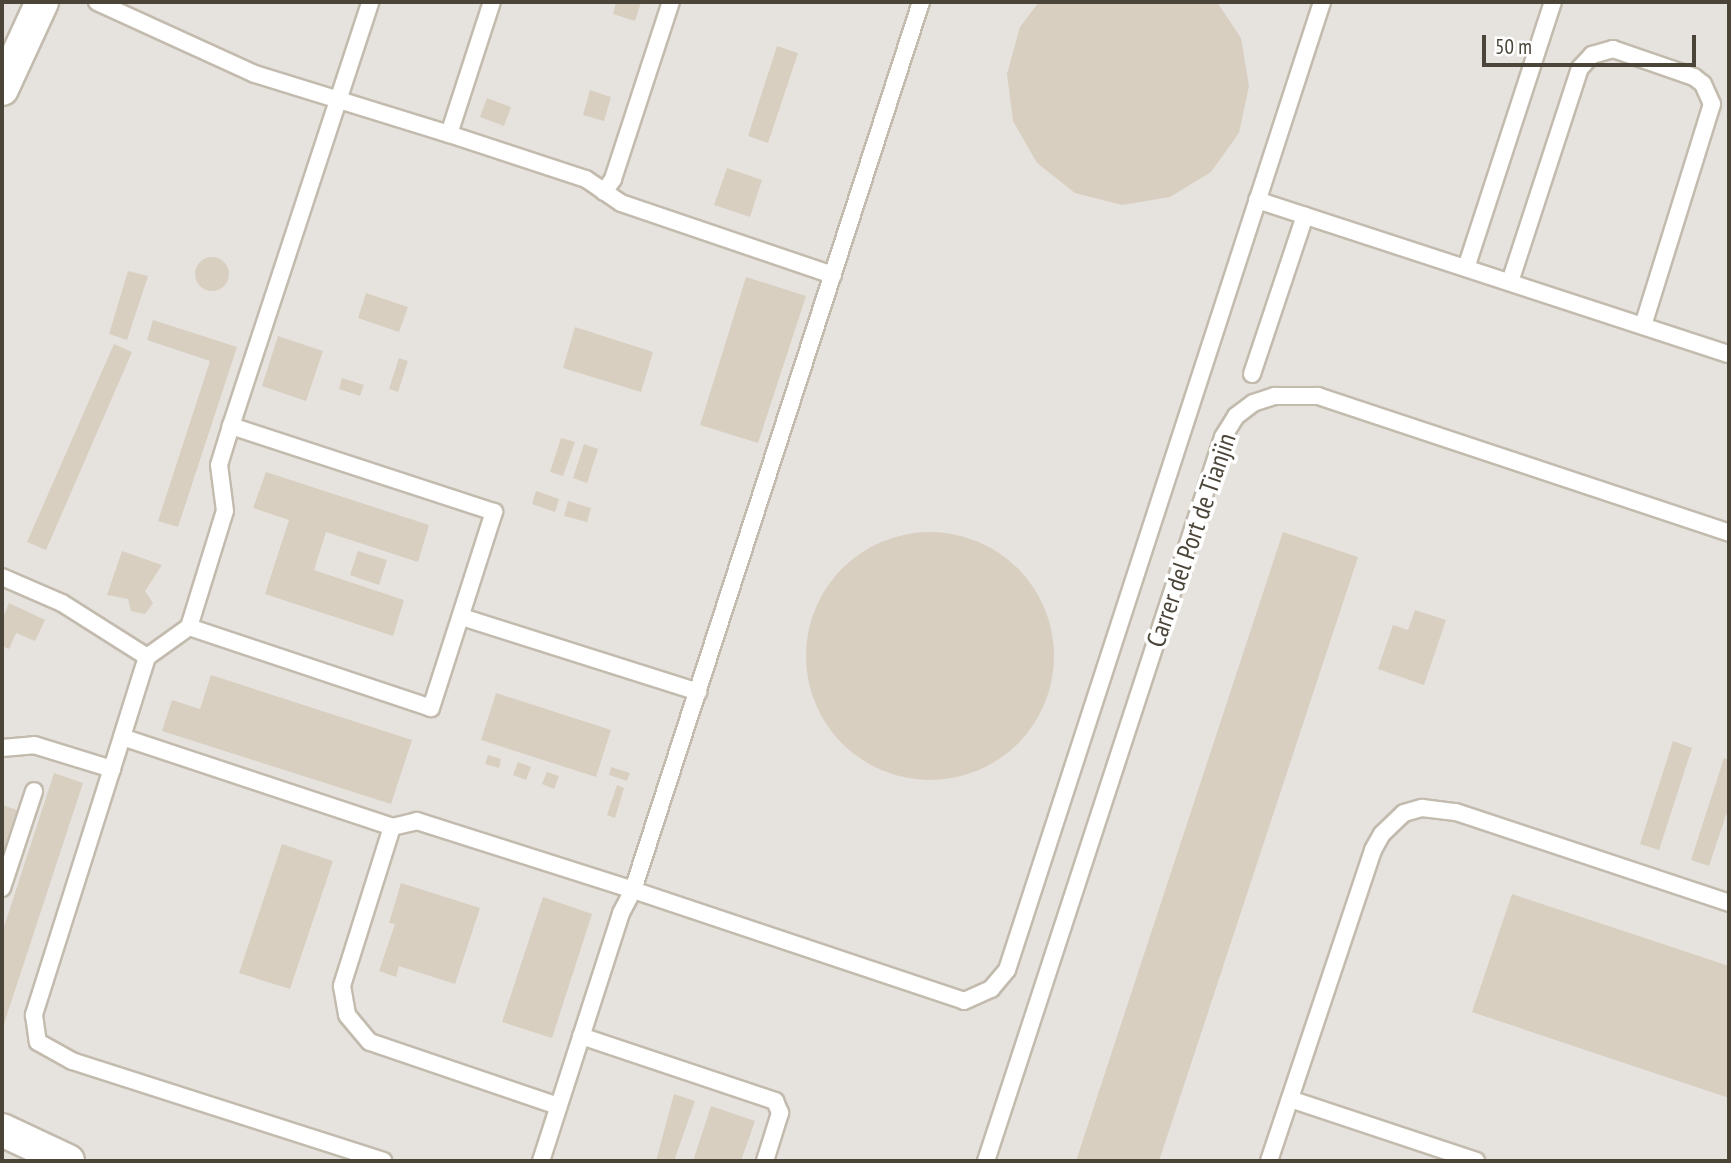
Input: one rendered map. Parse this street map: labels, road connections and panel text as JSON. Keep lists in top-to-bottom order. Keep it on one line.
{"streets":{"lane":["Carrer del Port de Tianjin"]},"scale_bar":"50 m"}
